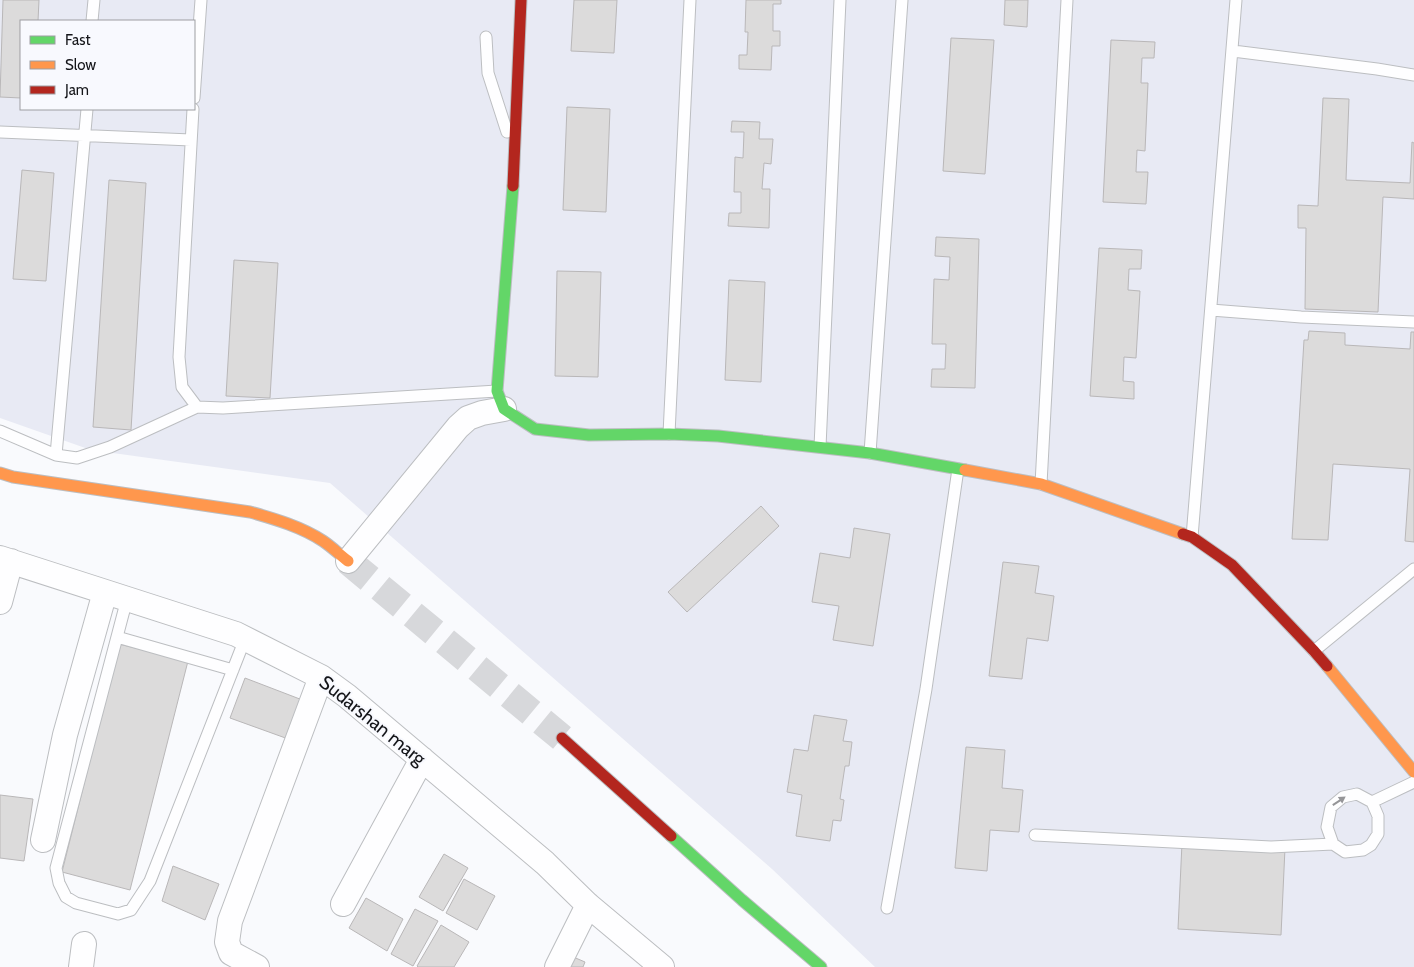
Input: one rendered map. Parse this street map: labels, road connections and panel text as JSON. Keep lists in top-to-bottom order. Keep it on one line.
{"streets":{"street":["Sudarshan marg"]},"legend":["Fast","Slow","Jam"]}
